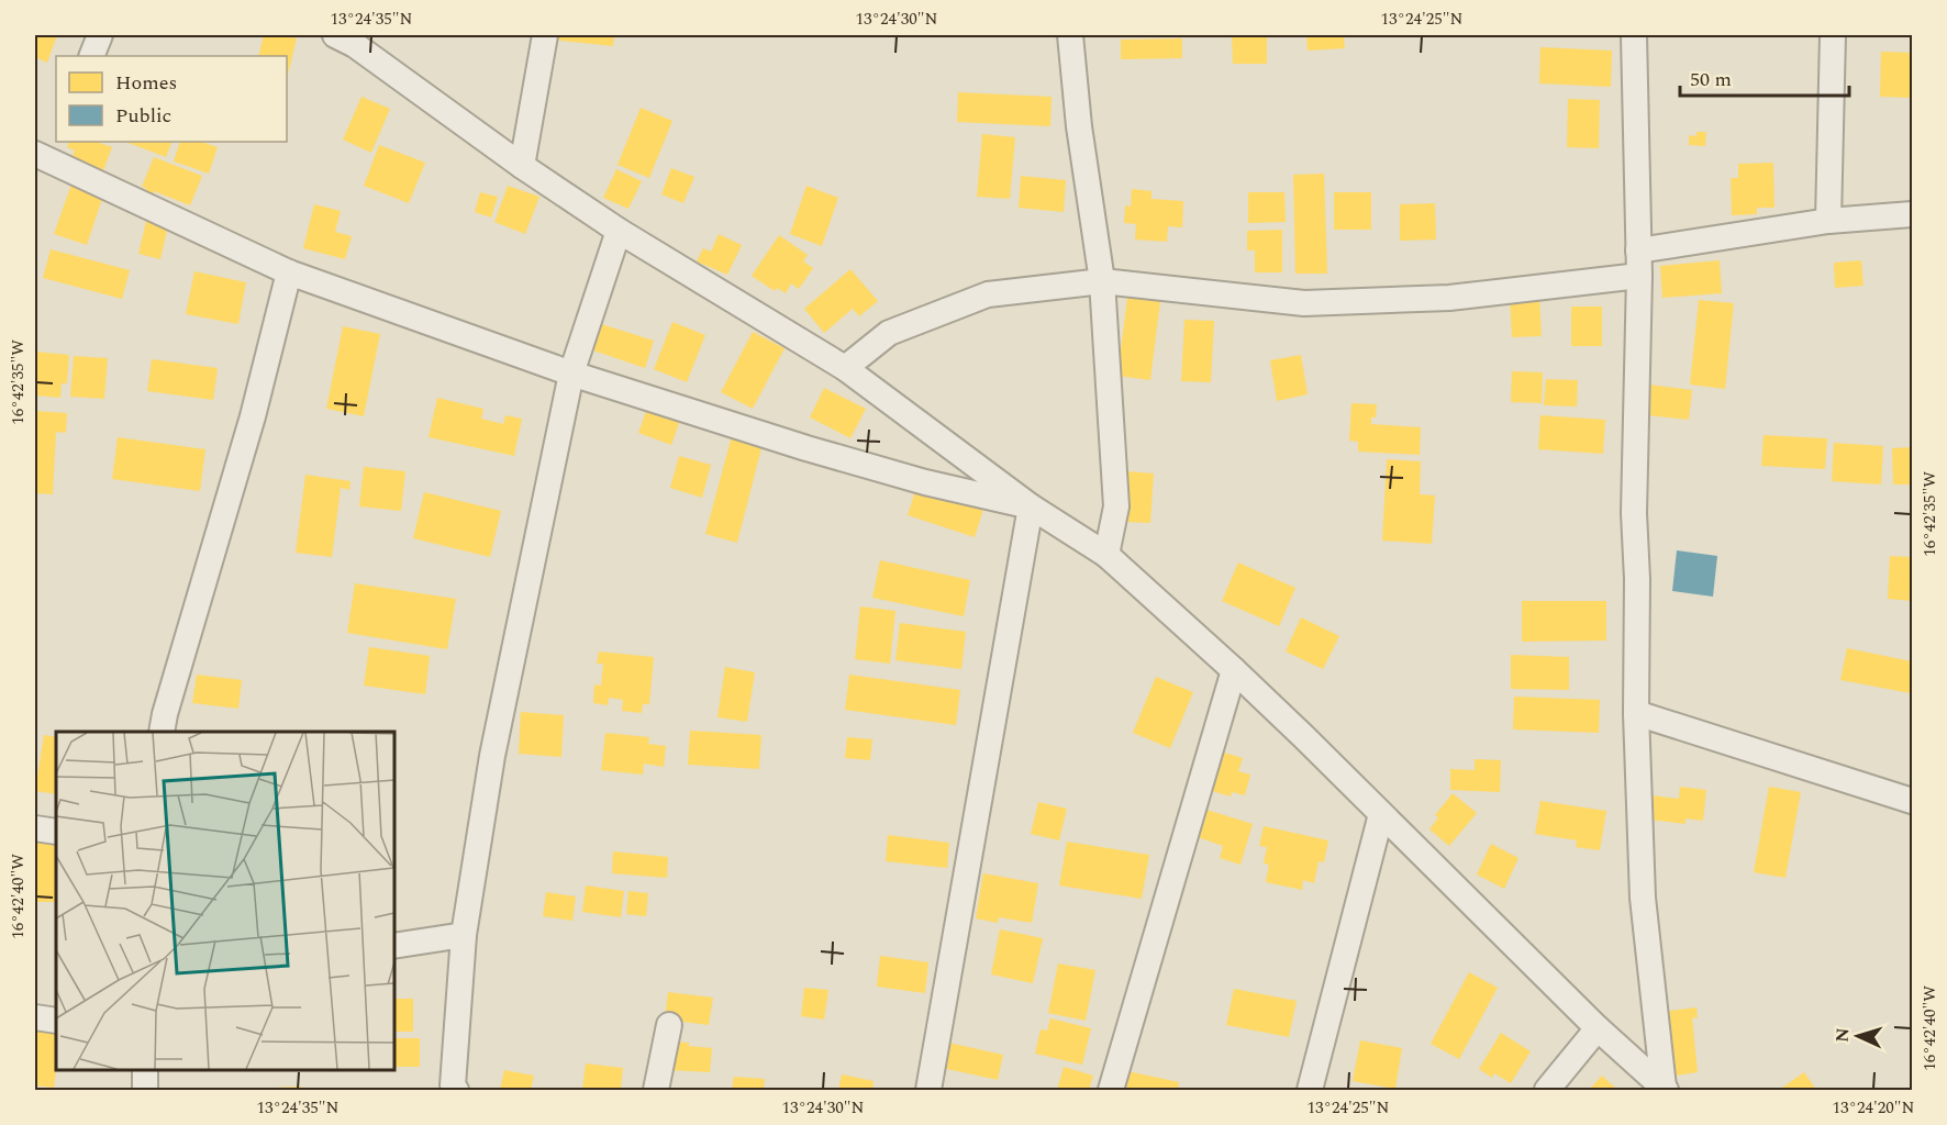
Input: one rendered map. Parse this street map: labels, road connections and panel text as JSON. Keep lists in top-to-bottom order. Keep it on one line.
{"legend":["Homes","Public"],"scale_bar":"50 m","north":"left","coordinates":["13°24'35\"N","13°24'30\"N","13°24'25\"N","16°42'35\"W","16°42'40\"W","13°24'20\"N"]}
